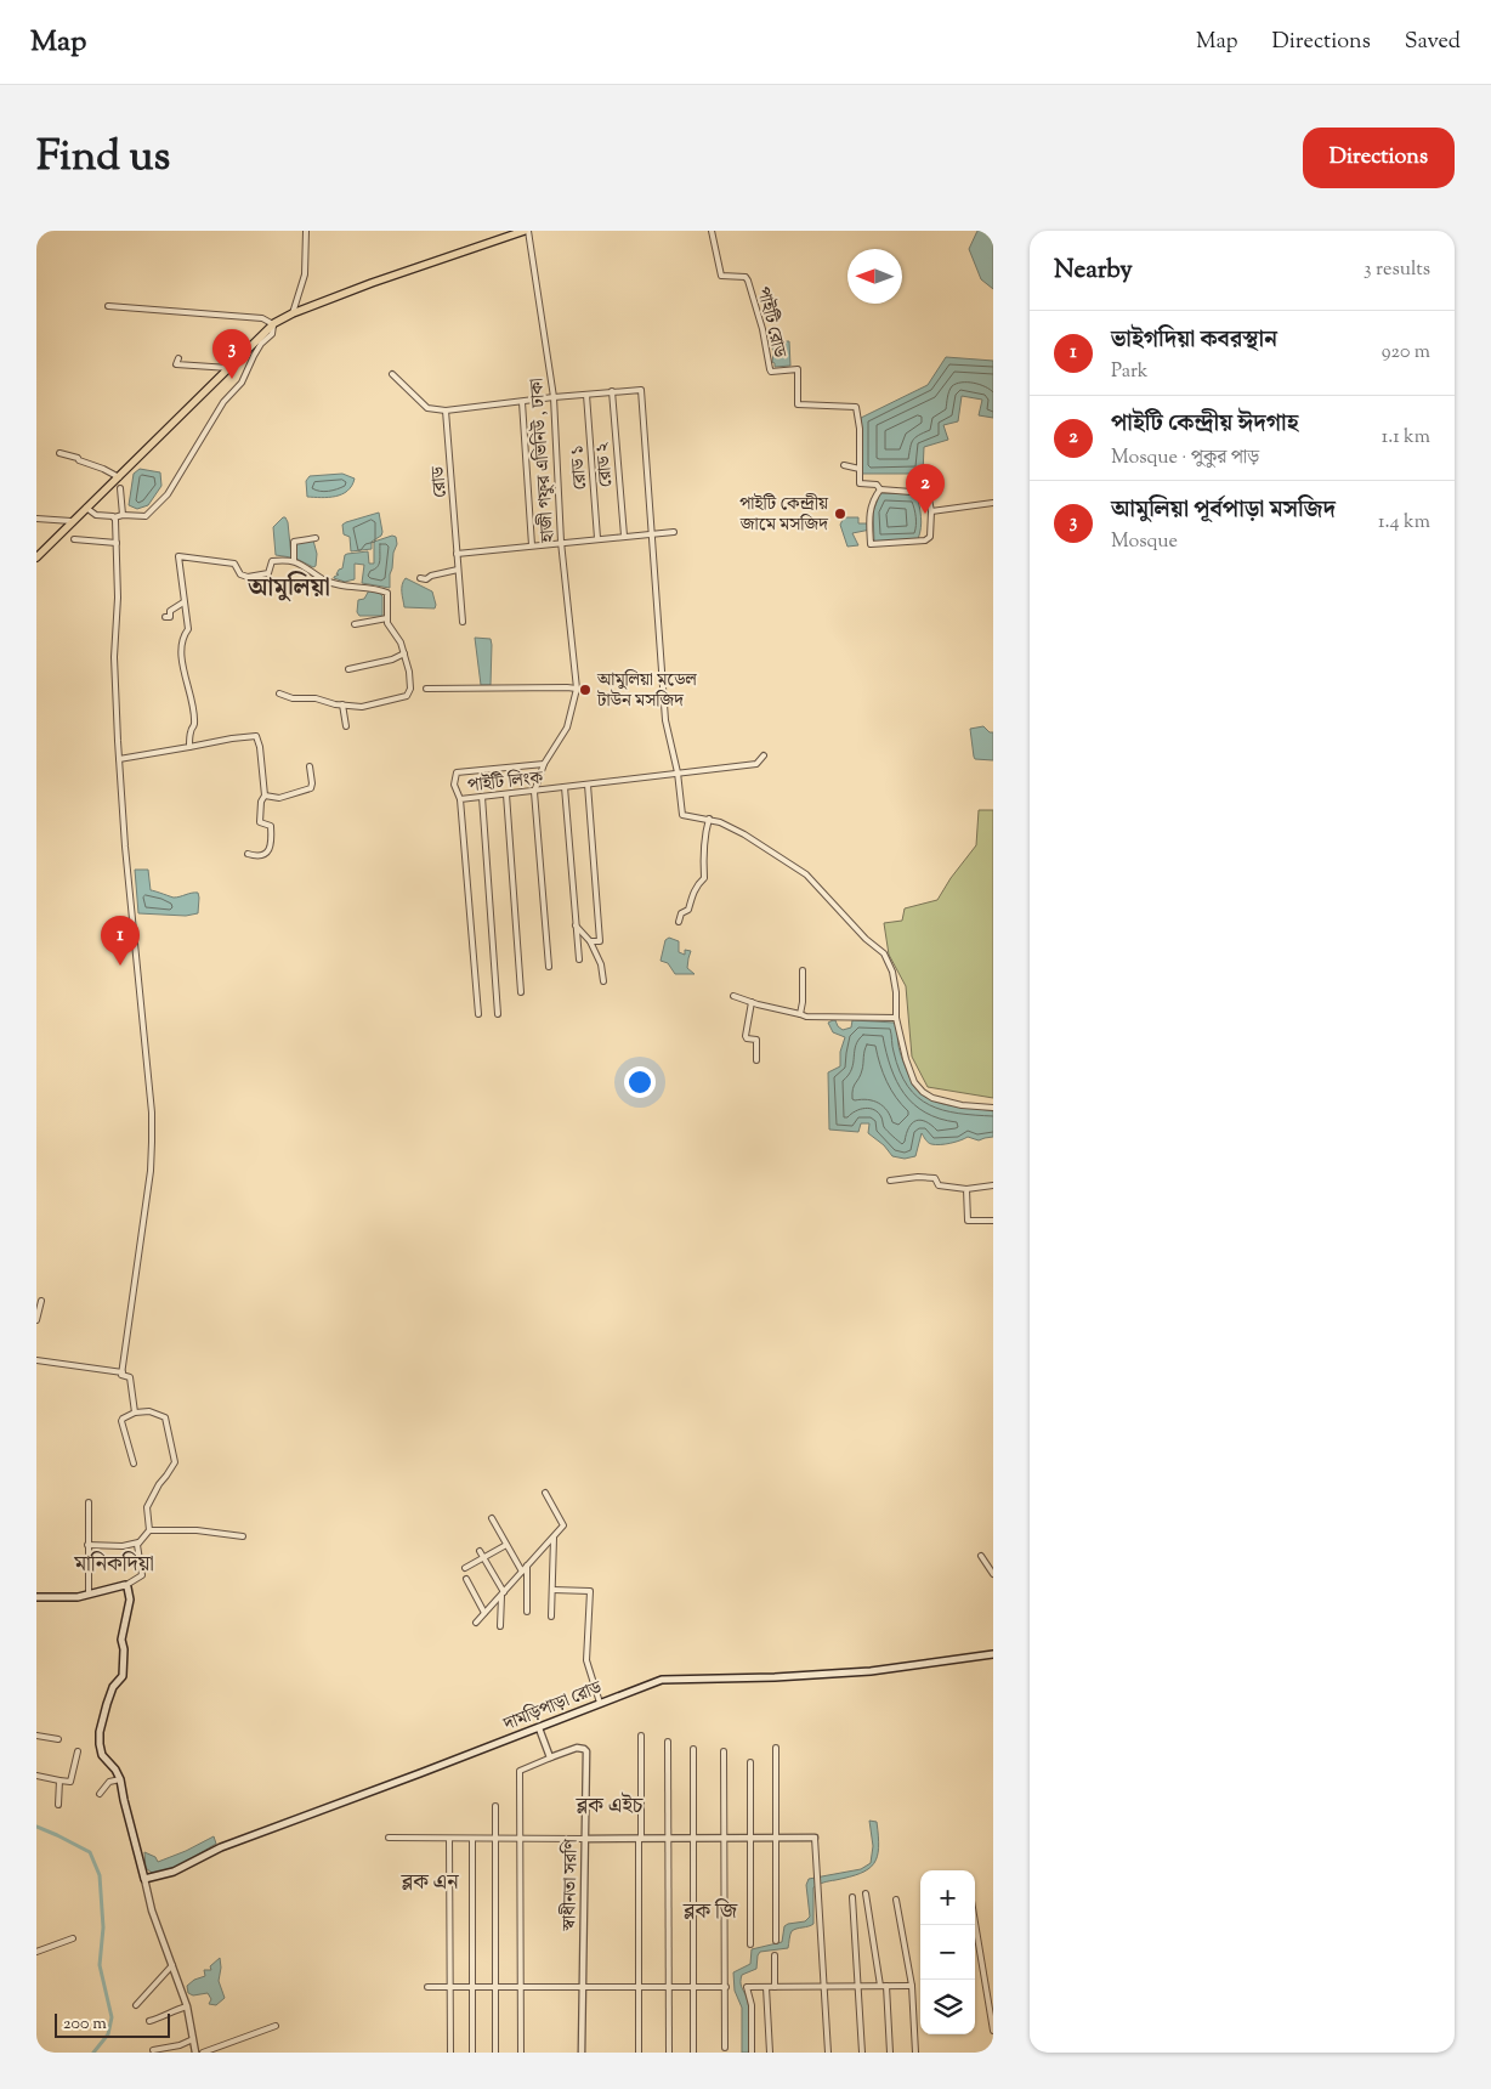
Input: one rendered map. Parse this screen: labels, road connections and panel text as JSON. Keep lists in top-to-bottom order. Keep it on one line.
{"streets":{"main road":["দামড়িপাড়া রোড"],"street":["পাইটি রোড","হাজী গফুর এভিনিউ , ঢাকা","রোড ২","রোড ১","রোড","পাইটি লিংক","স্বাধীনতা সরণি"]},"districts":["আমুলিয়া","মানিকদিয়া","ব্লক এইচ","ব্লক এন","ব্লক জি"],"places":["পাইটি কেন্দ্রীয় জামে মসজিদ","আমুলিয়া মডেল টাউন মসজিদ"],"scale_bar":"200 m","north":"left","page":{"header":"Map","nav":["Map","Directions","Saved"],"title":"Find us","buttons":"Directions","heading":["Nearby","3 results"],"list":[{"mark":"1","name":"ভাইগদিয়া কবরস্থান","note":"Park","value":"920 m"},{"mark":"2","name":"পাইটি কেন্দ্রীয় ঈদগাহ","note":"Mosque · পুকুর পাড়","value":"1.1 km"},{"mark":"3","name":"আমুলিয়া পূর্বপাড়া মসজিদ","note":"Mosque","value":"1.4 km"}],"pins":["3","2","1"],"map_buttons":["+","−"],"scale":"200 m"}}
